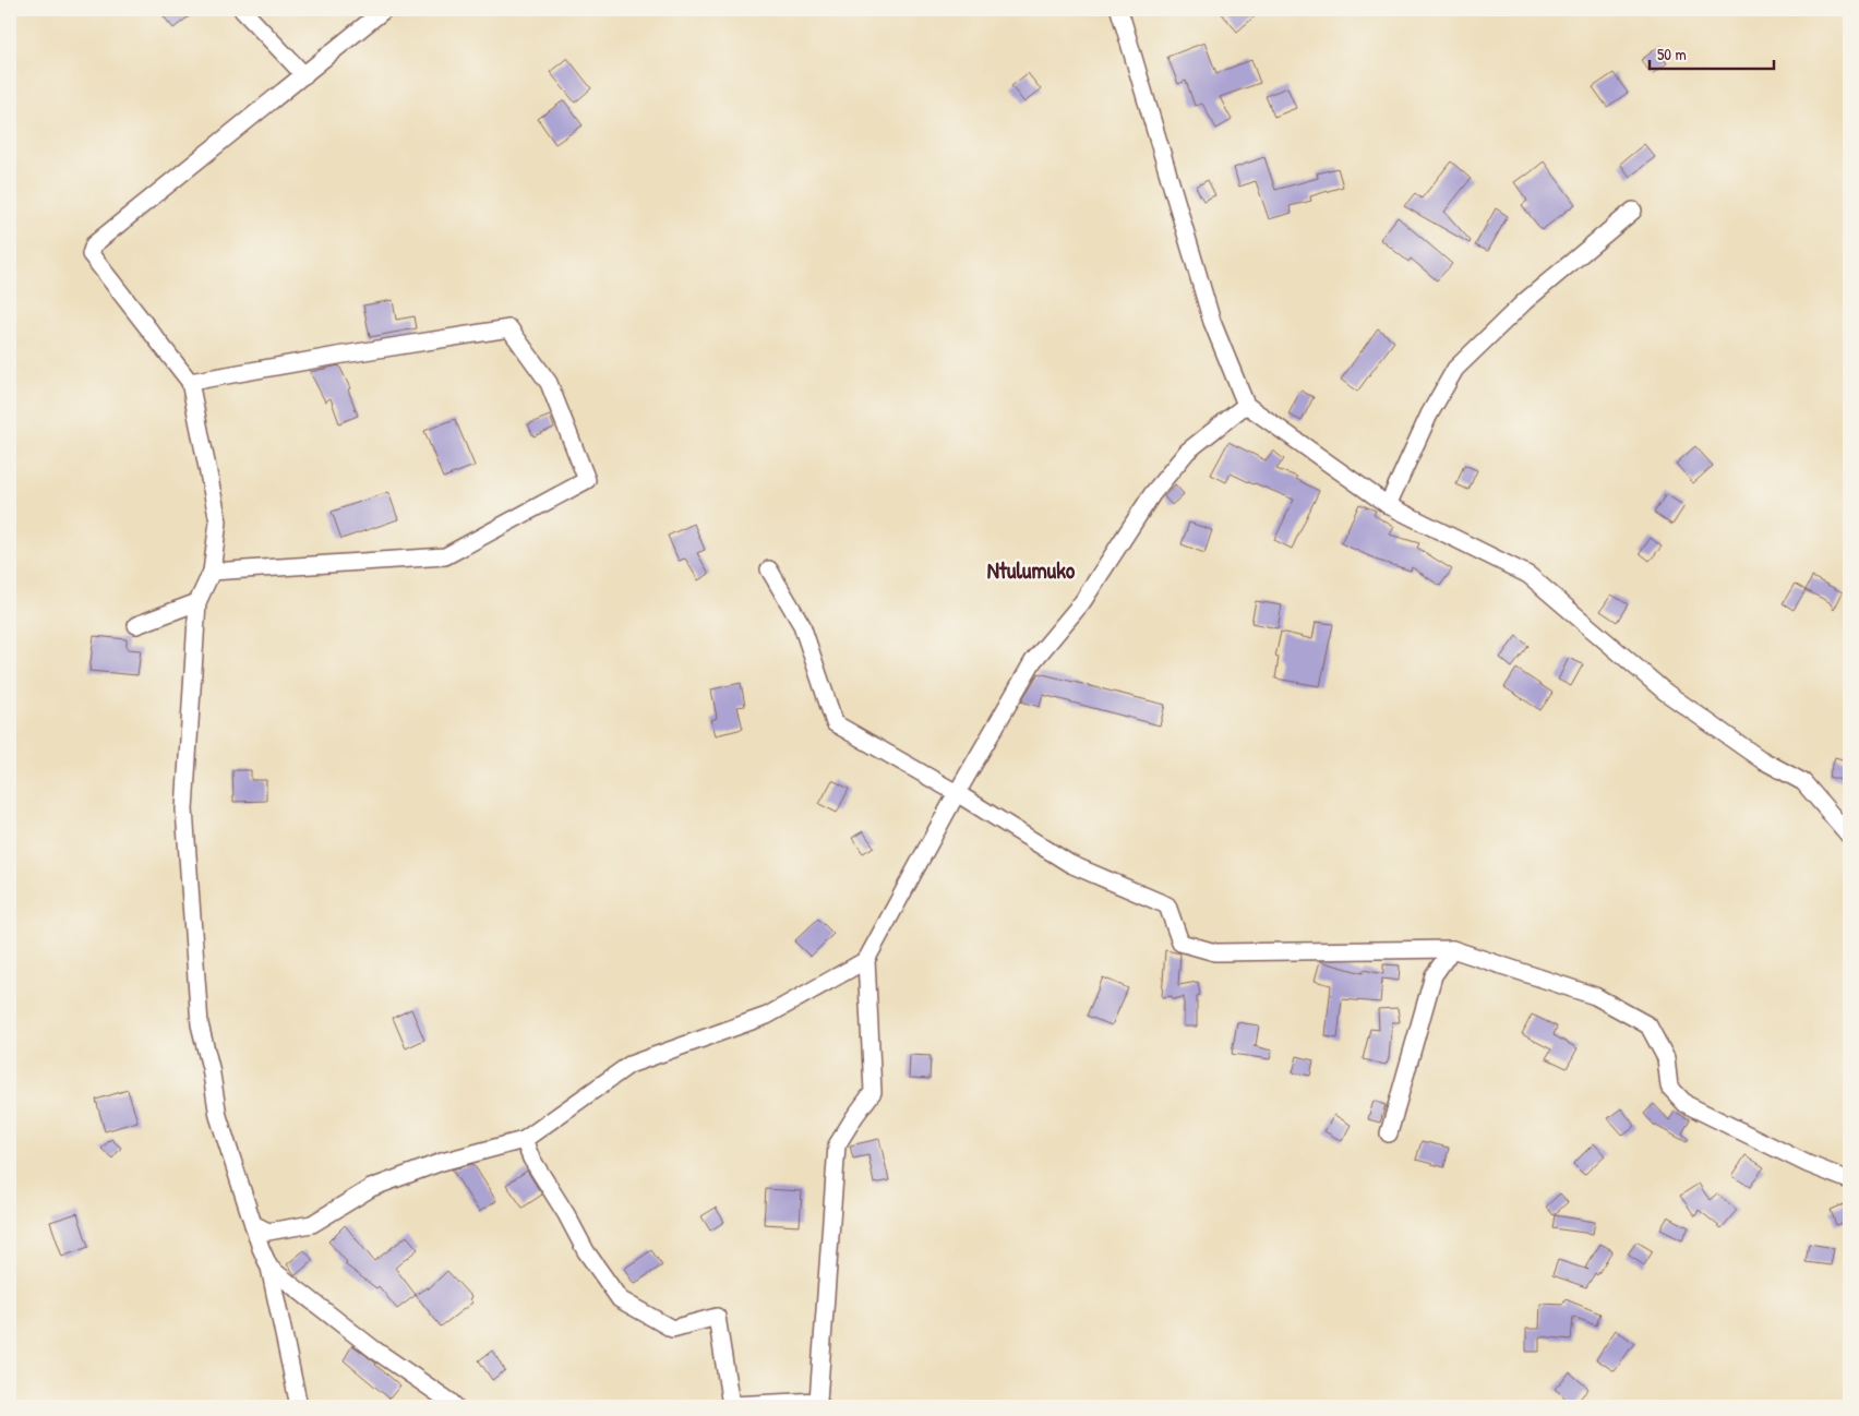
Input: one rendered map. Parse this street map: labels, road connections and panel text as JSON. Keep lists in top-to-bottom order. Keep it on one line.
{"districts":["Ntulumuko"],"scale_bar":"50 m"}
